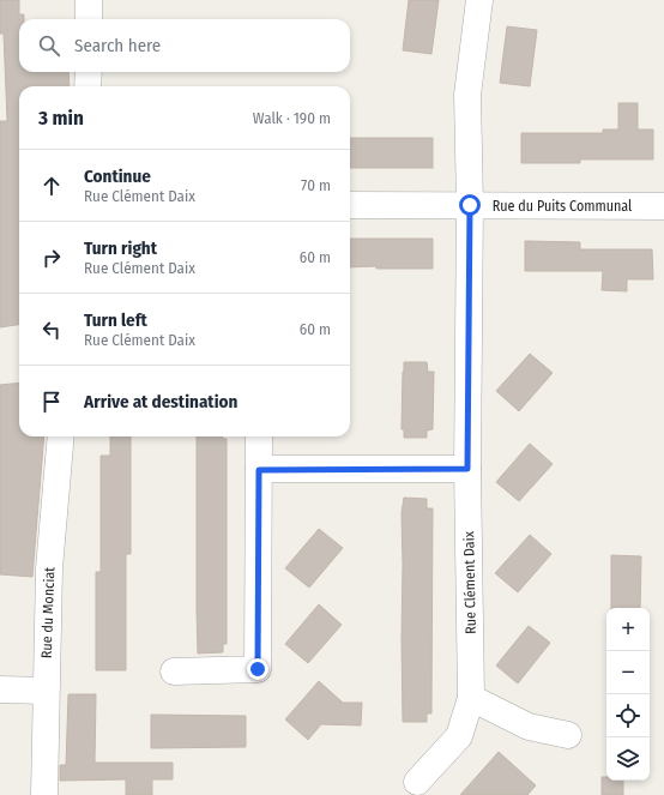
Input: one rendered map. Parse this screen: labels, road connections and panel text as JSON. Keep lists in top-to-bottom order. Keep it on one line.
{"streets":{"street":["Rue du Puits Communal","Rue Clément Daix","Rue du Monciat"]},"crossings":[["Rue du Puits Communal","Rue Clément Daix"]],"page":{"search":"Search here","heading":["3 min","Walk · 190 m"],"list":[["Continue","Rue Clément Daix","70 m"],["Turn right","Rue Clément Daix","60 m"],["Turn left","Rue Clément Daix","60 m"],"Arrive at destination"],"map_buttons":["+","−"]}}
